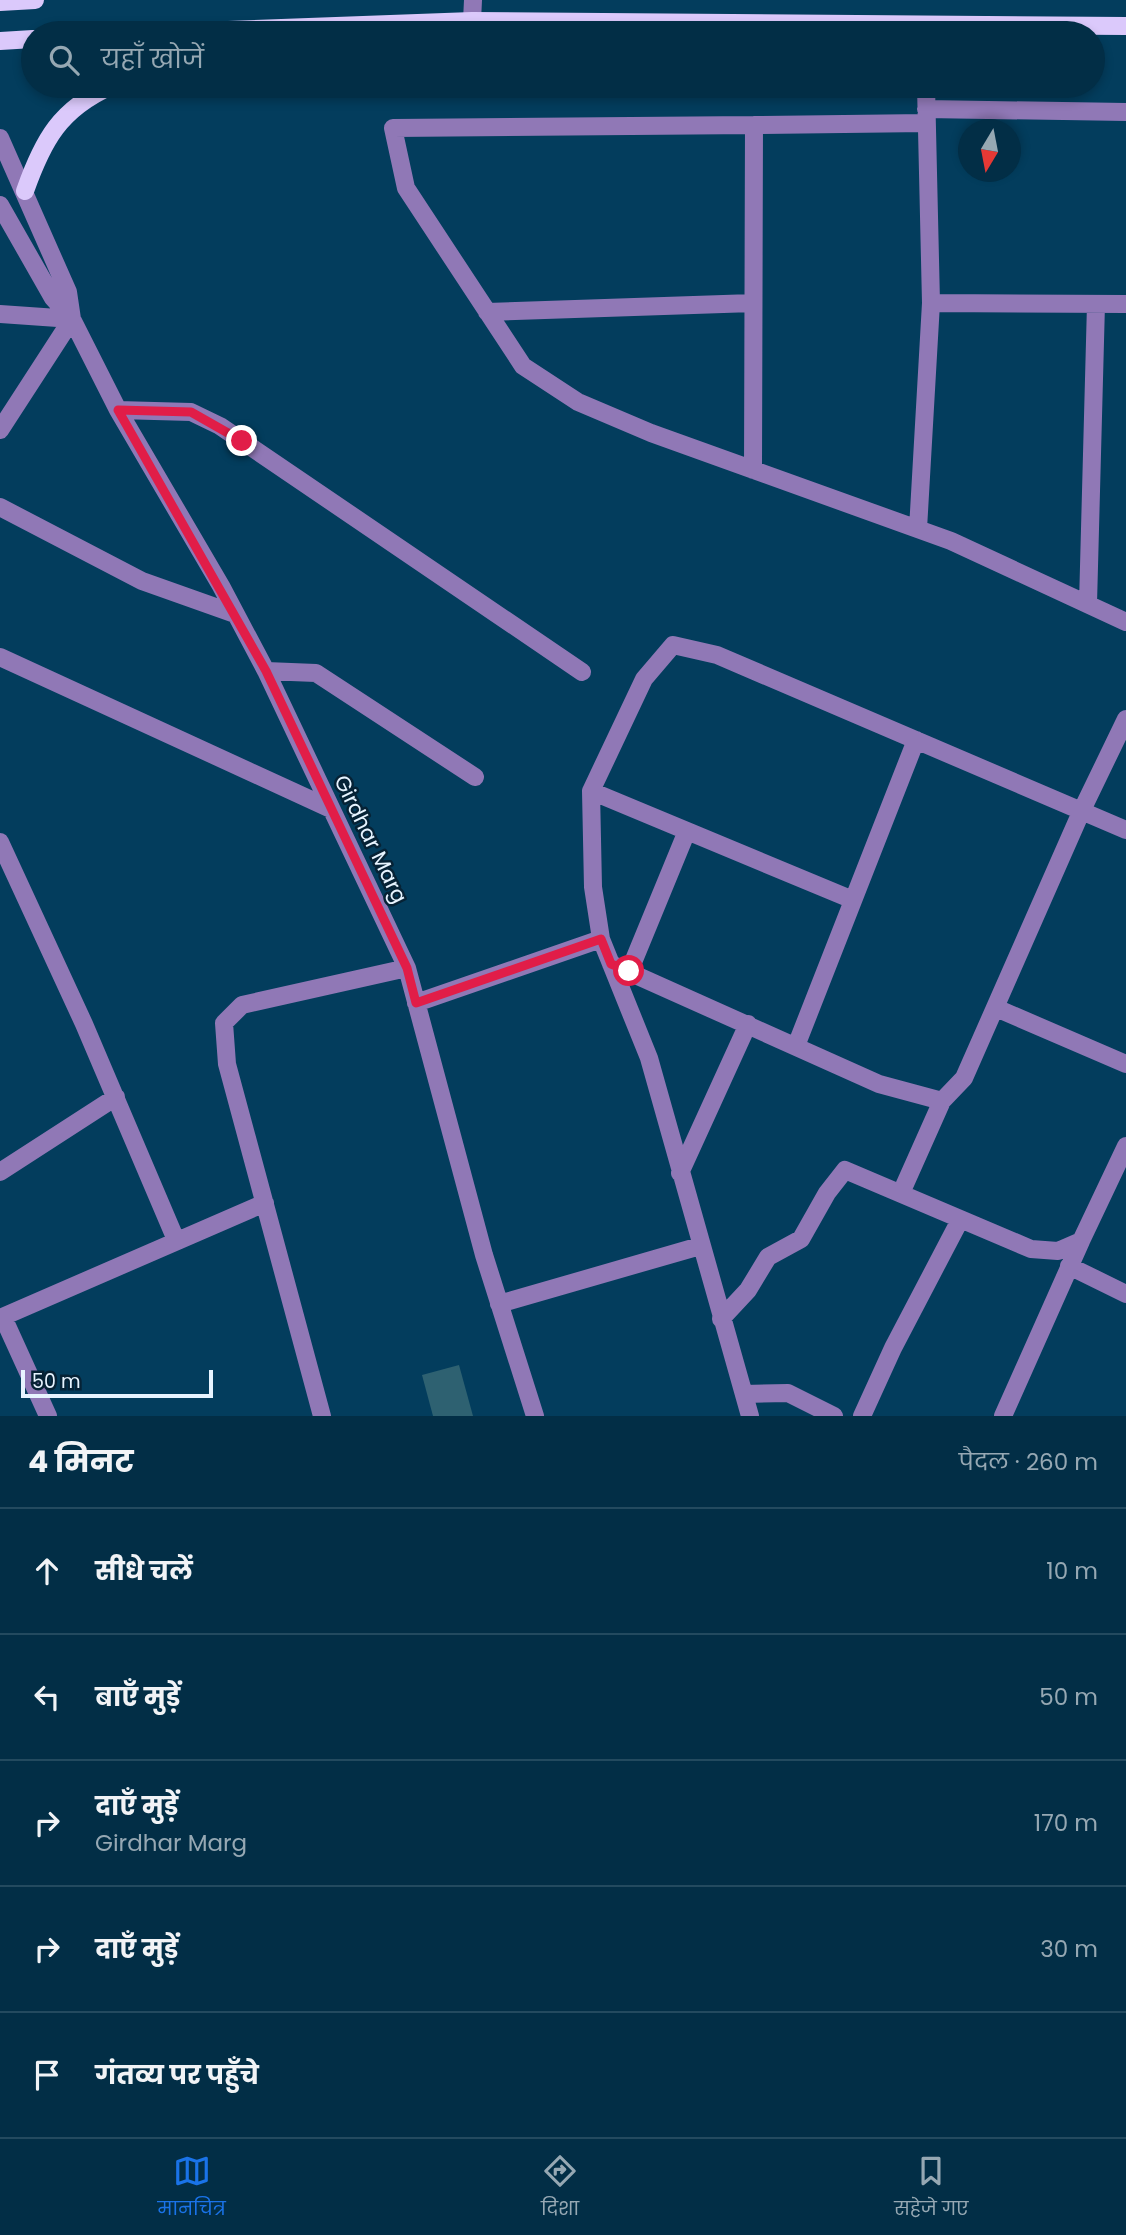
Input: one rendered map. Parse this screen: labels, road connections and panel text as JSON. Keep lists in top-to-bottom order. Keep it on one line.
{"streets":{"street":["Girdhar Marg"]},"scale_bar":"50 m","north":"bottom","page":{"search":"यहाँ खोजें","scale":"50 m","heading":["4 मिनट","पैदल · 260 m"],"list":[["सीधे चलें","10 m"],["बाएँ मुड़ें","50 m"],["दाएँ मुड़ें","Girdhar Marg","170 m"],["दाएँ मुड़ें","30 m"],"गंतव्य पर पहुँचे"],"nav":["मानचित्र","दिशा","सहेजे गए"]}}
